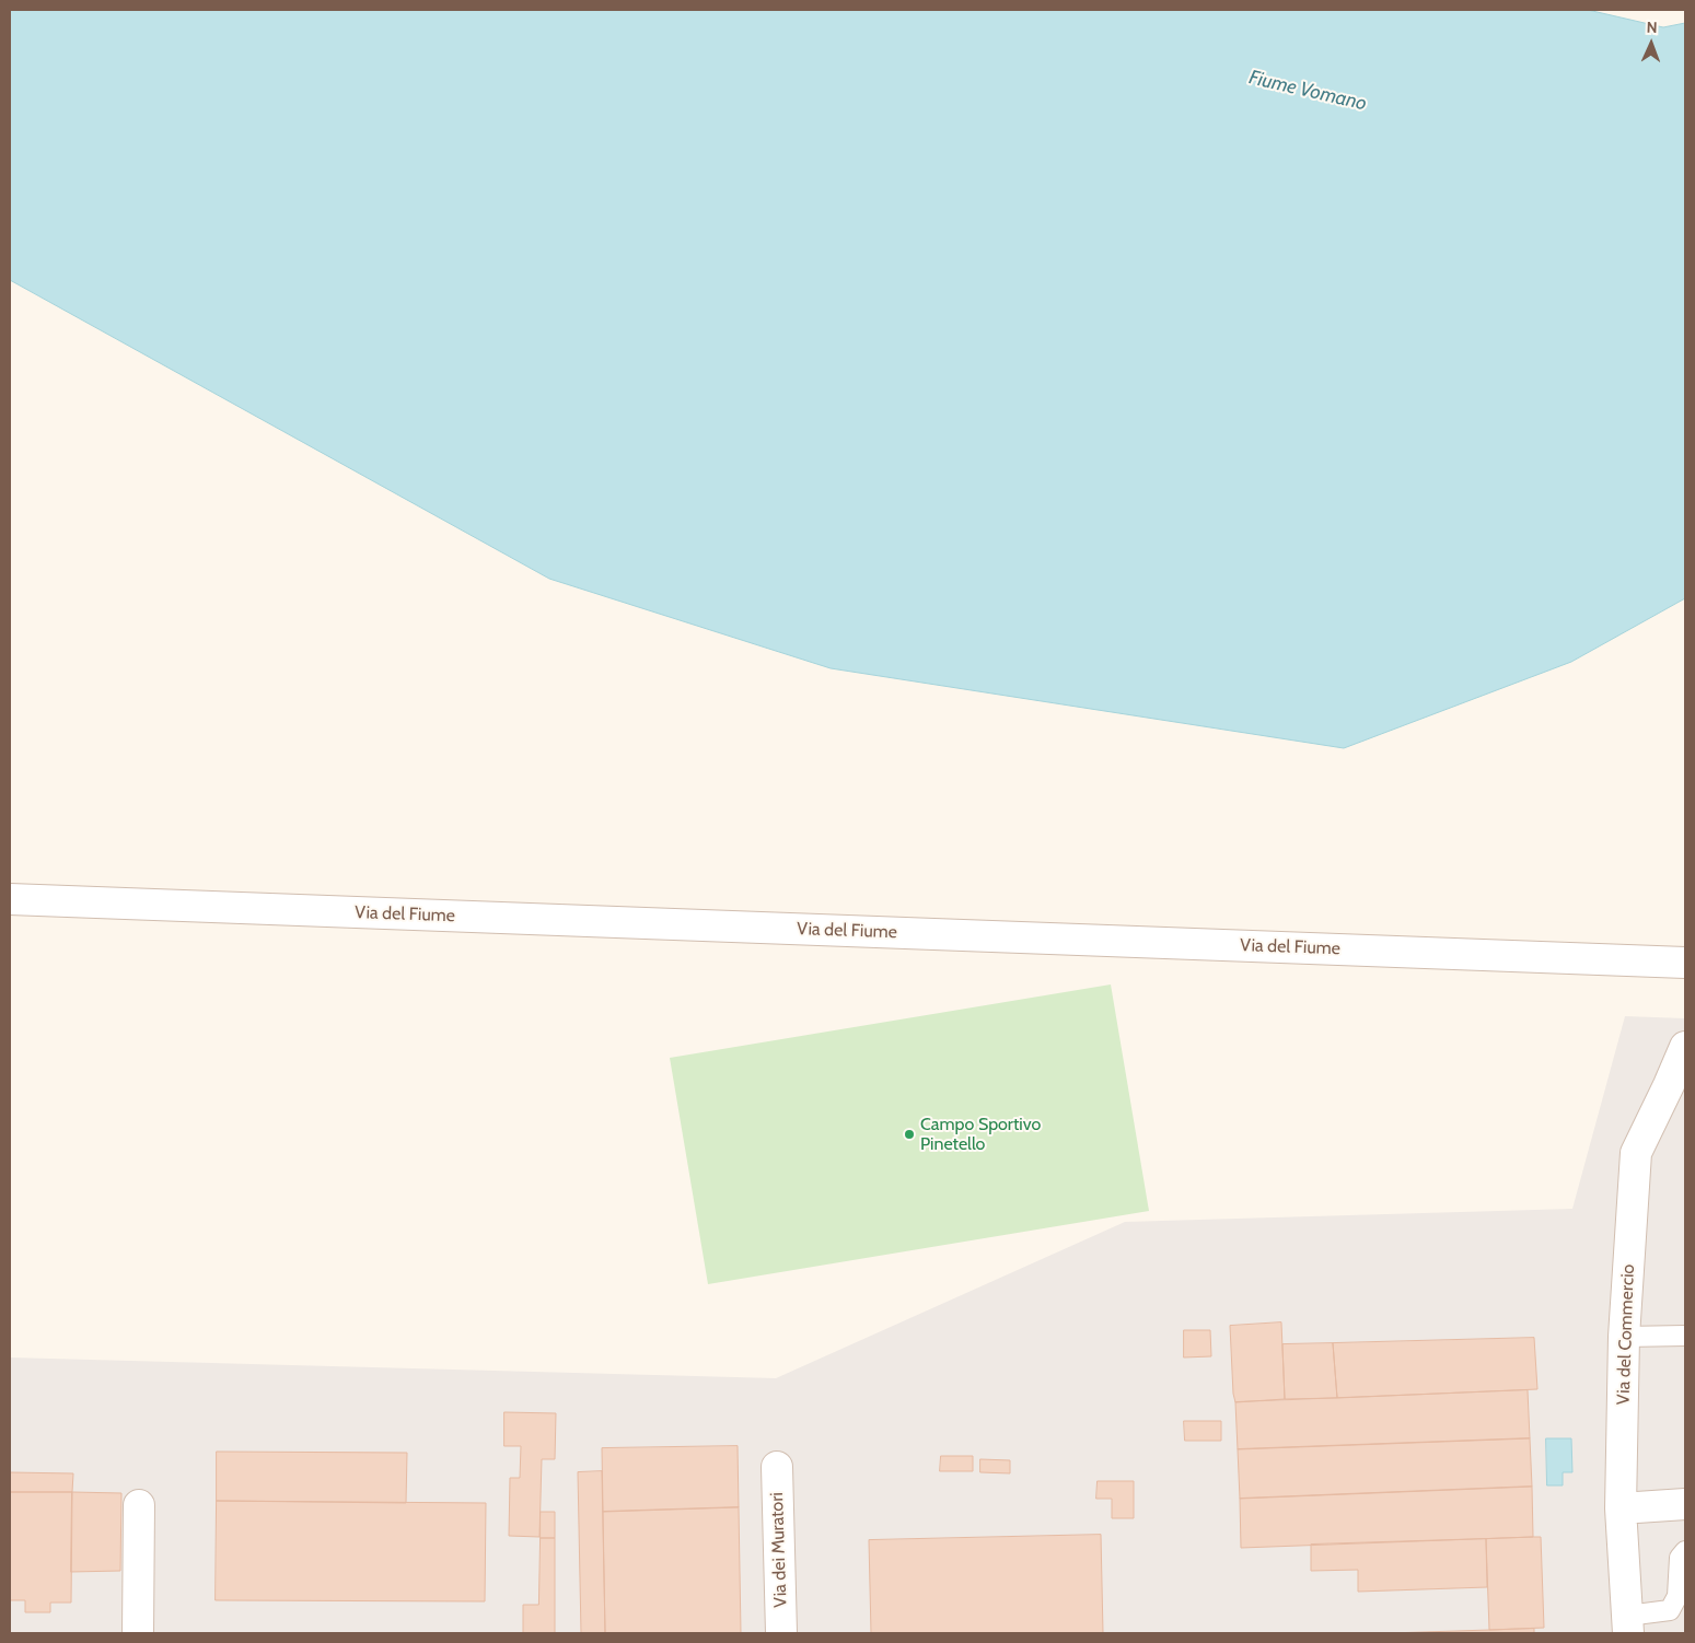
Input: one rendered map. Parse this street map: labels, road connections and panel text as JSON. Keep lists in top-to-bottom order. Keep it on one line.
{"streets":{"street":["Via del Fiume","Via del Commercio","Via dei Muratori"]},"water":["Fiume Vomano"],"places":["Campo Sportivo Pinetello"],"north":"top"}
